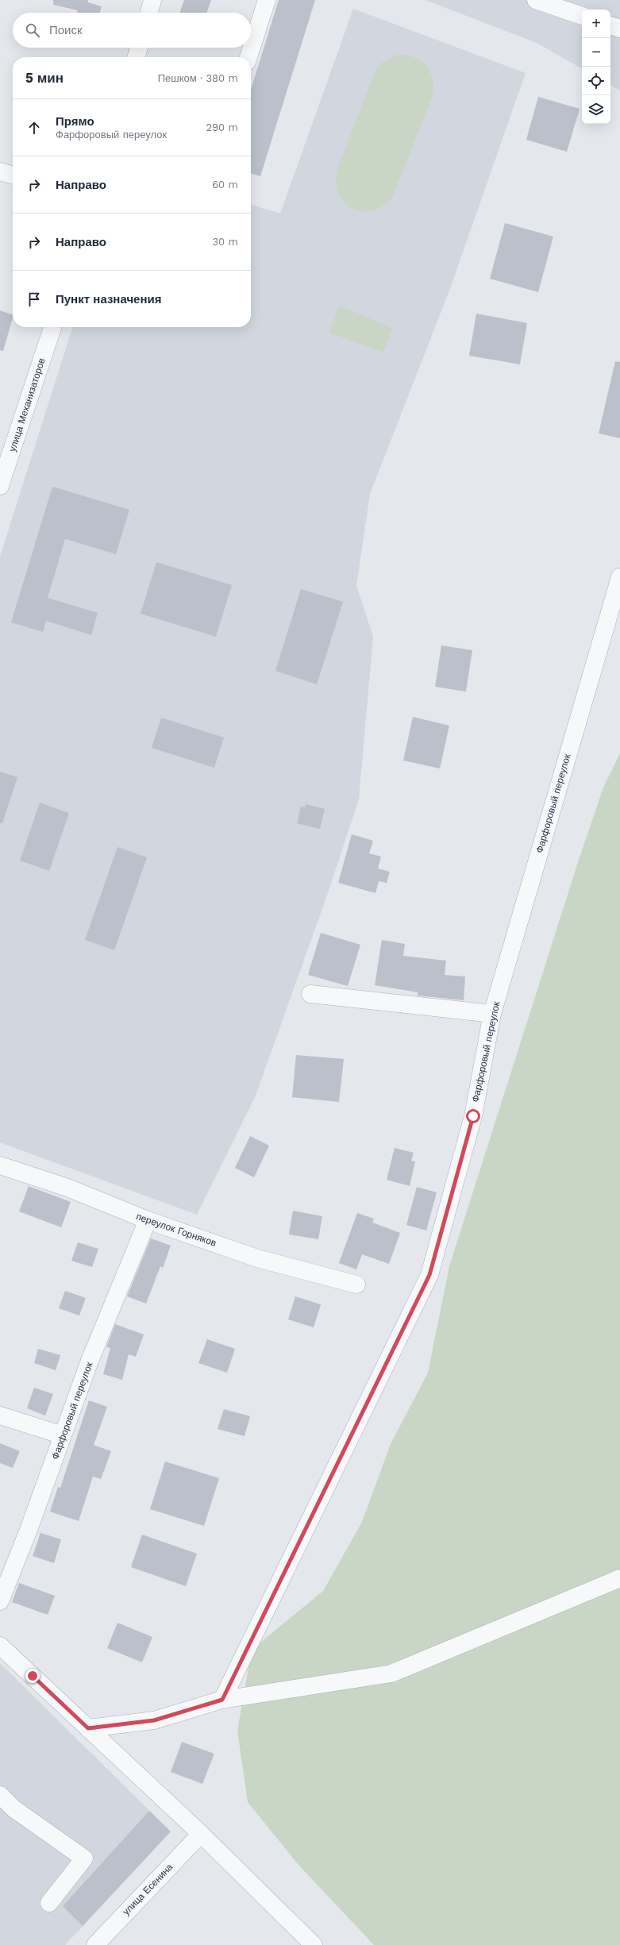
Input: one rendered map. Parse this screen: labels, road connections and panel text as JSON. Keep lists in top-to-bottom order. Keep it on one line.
{"streets":{"street":["улица Механизаторов","Фарфоровый переулок","переулок Горняков","улица Есенина"]},"crossings":[["Фарфоровый переулок","переулок Горняков"]],"page":{"map_buttons":["+","−"],"search":"Поиск","heading":["5 мин","Пешком · 380 m"],"list":[["Прямо","Фарфоровый переулок","290 m"],["Направо","60 m"],["Направо","30 m"],"Пункт назначения"]}}
